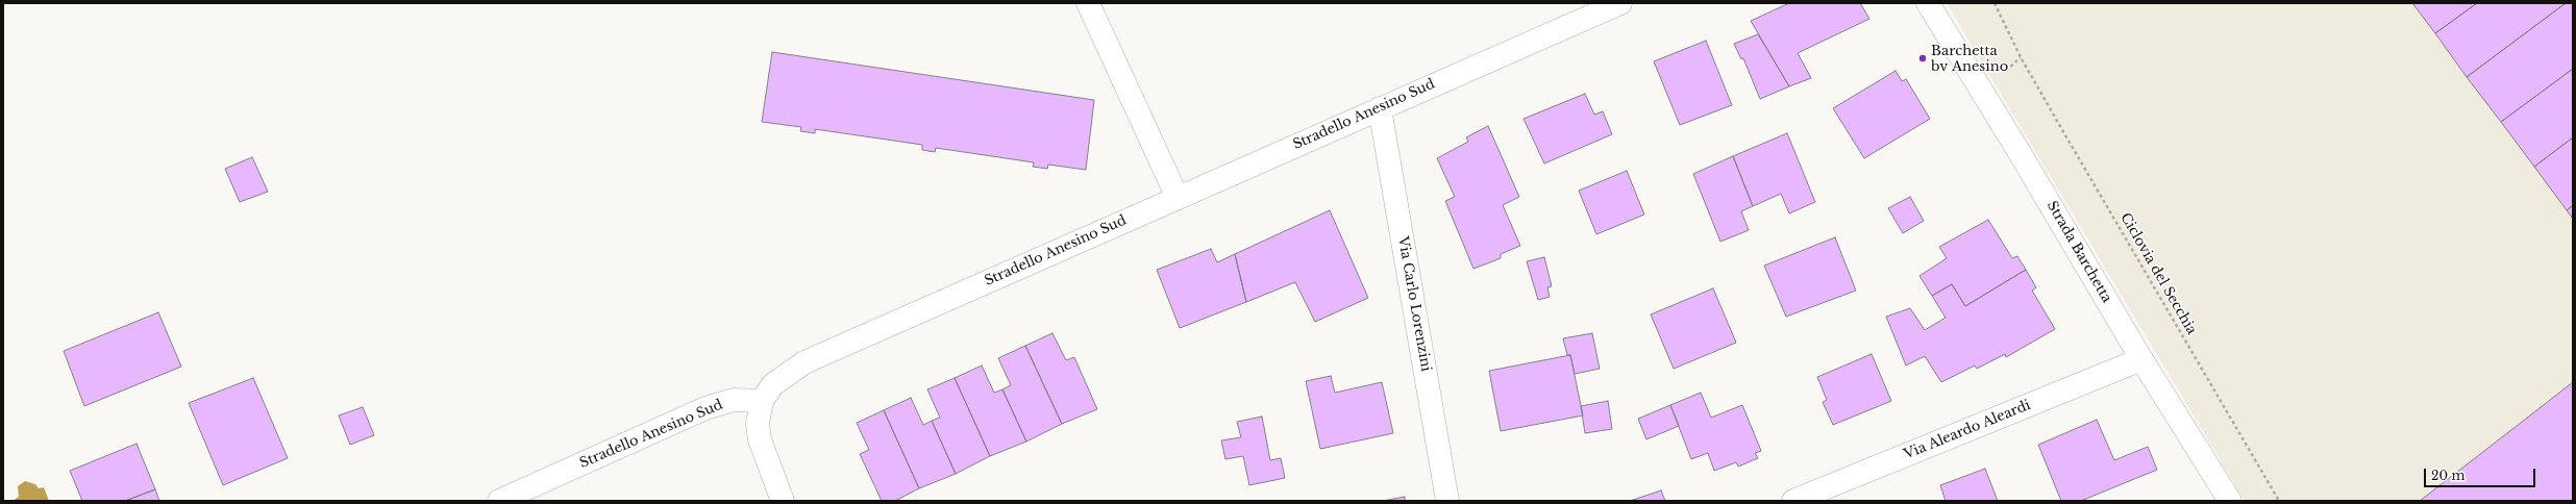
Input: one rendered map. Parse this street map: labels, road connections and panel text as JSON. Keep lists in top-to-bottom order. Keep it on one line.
{"streets":{"street":["Stradello Anesino Sud","Strada Barchetta","Via Carlo Lorenzini","Via Aleardo Aleardi"],"path":["Ciclovia del Secchia"]},"crossings":[["Stradello Anesino Sud","Via Carlo Lorenzini"],["Strada Barchetta","Via Aleardo Aleardi"]],"places":["Barchetta bv Anesino"],"scale_bar":"20 m"}
